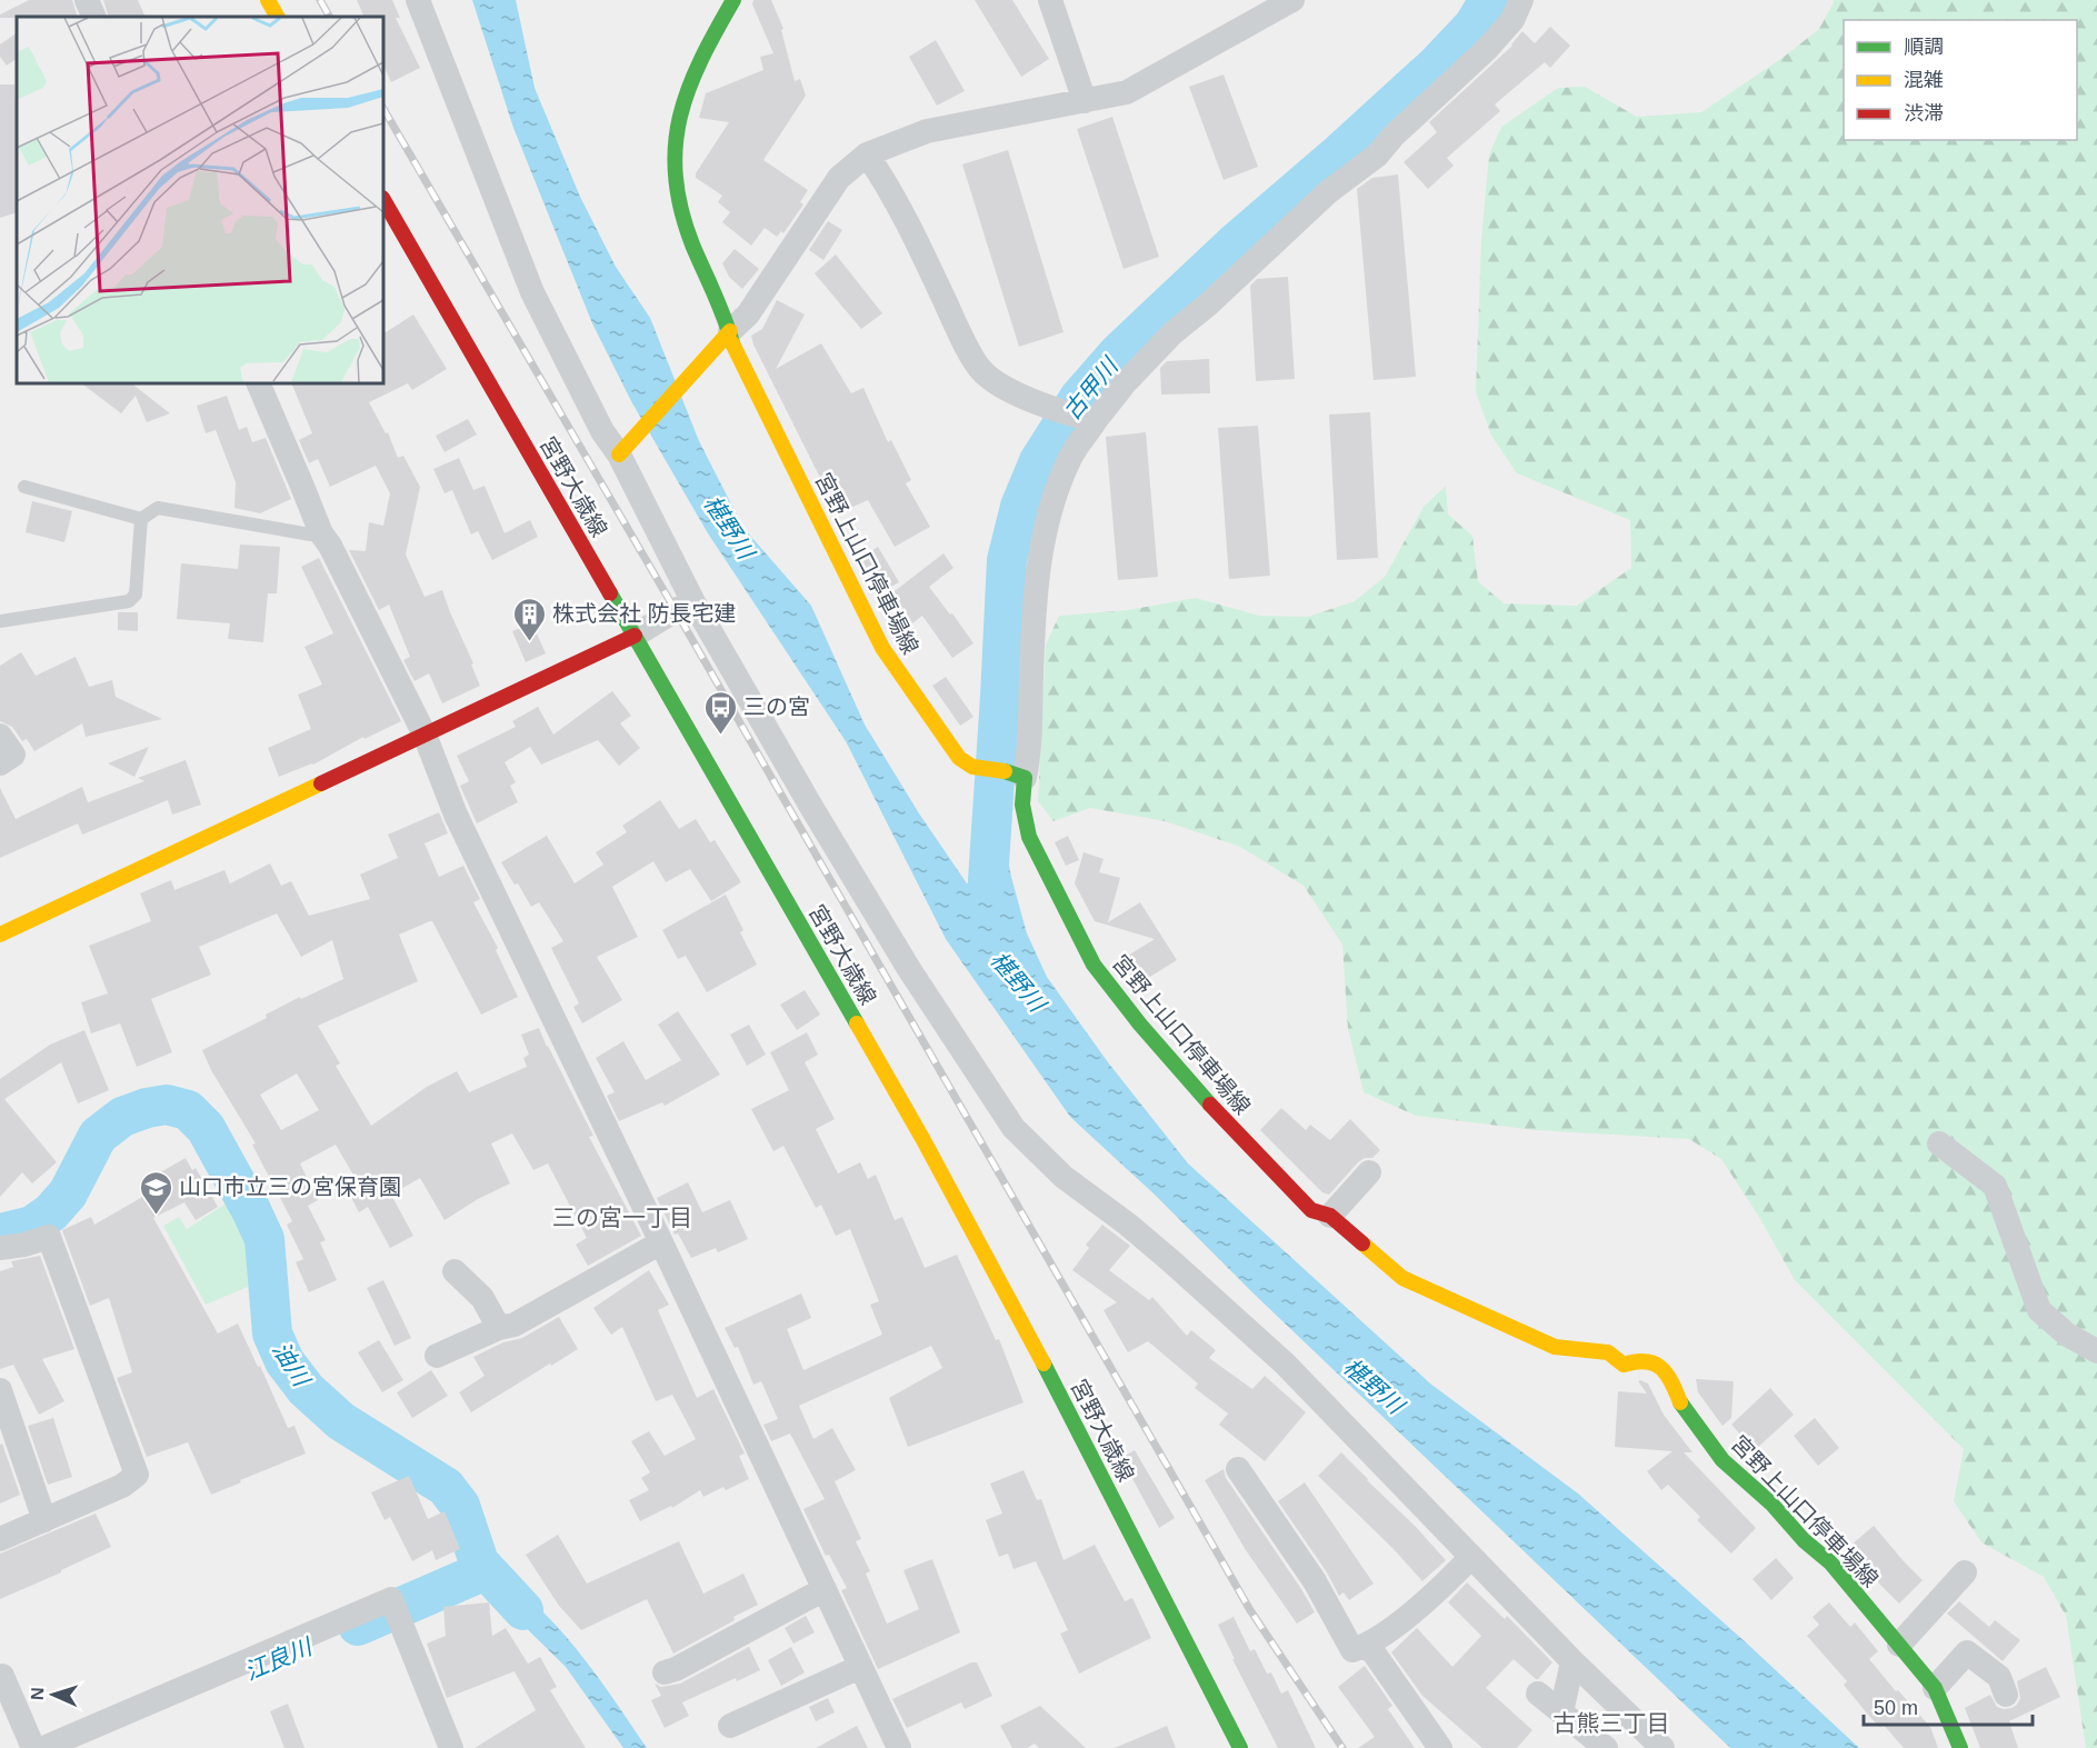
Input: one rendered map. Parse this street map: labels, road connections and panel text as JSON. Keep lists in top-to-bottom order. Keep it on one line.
{"streets":{"main road":["宮野大歳線","宮野上山口停車場線"]},"districts":["三の宮一丁目","古熊三丁目"],"water":["古甲川","椹野川","油川","江良川"],"places":{"building":["株式会社 防長宅建"],"bus stop":["三の宮"],"school or university":["山口市立三の宮保育園"]},"legend":["順調","混雑","渋滞"],"scale_bar":"50 m","north":"left"}
